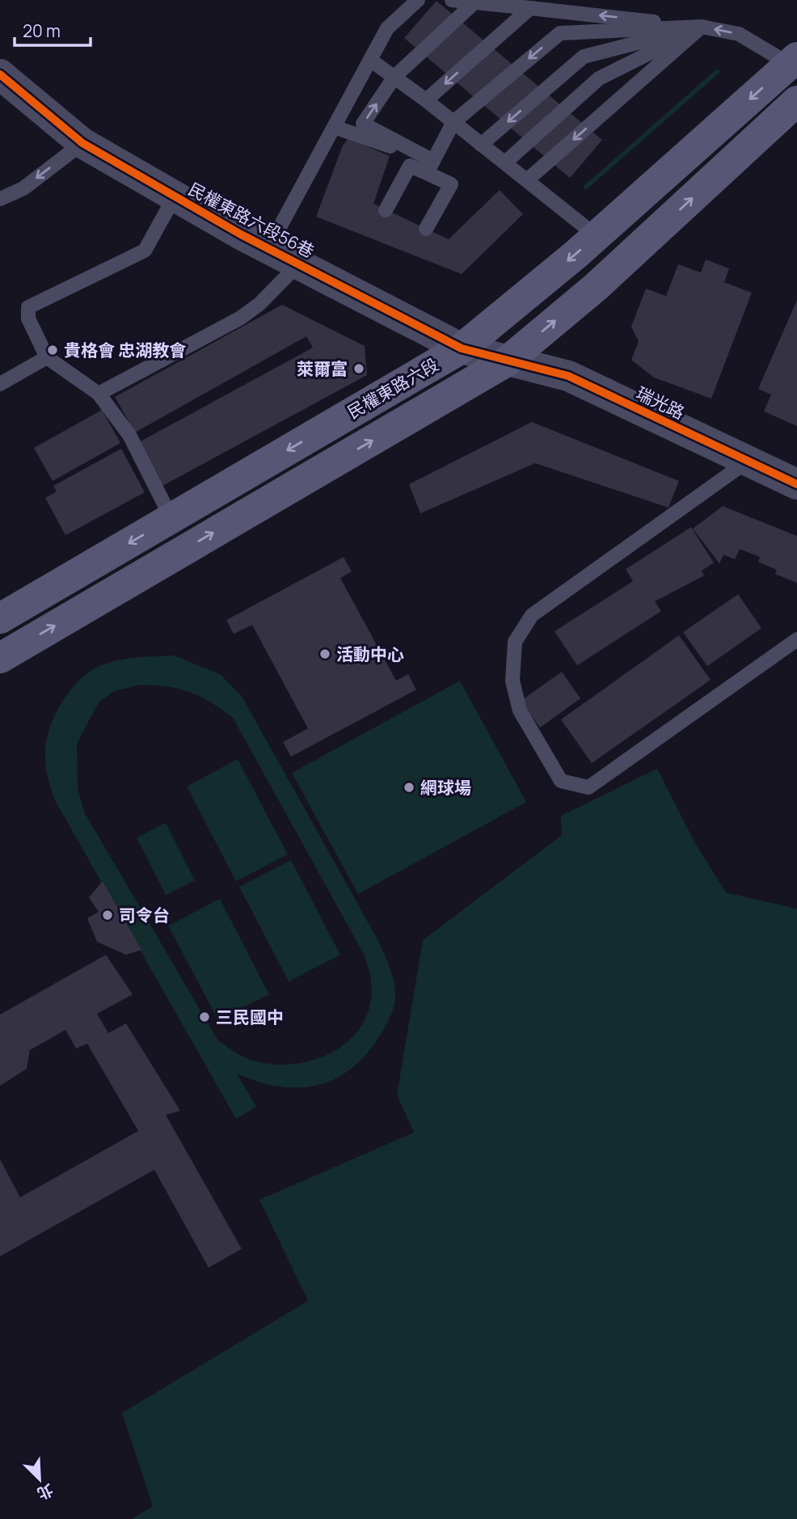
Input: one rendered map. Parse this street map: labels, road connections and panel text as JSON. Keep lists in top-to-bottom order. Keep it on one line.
{"streets":{"main road":["民權東路六段"],"street":["民權東路六段56巷","瑞光路"]},"crossings":[["民權東路六段56巷","民權東路六段"],["民權東路六段56巷","瑞光路"],["民權東路六段","瑞光路"]],"places":["貴格會 忠湖教會","萊爾富","活動中心","網球場","司令台","三民國中"],"scale_bar":"20 m","north":"bottom right"}
